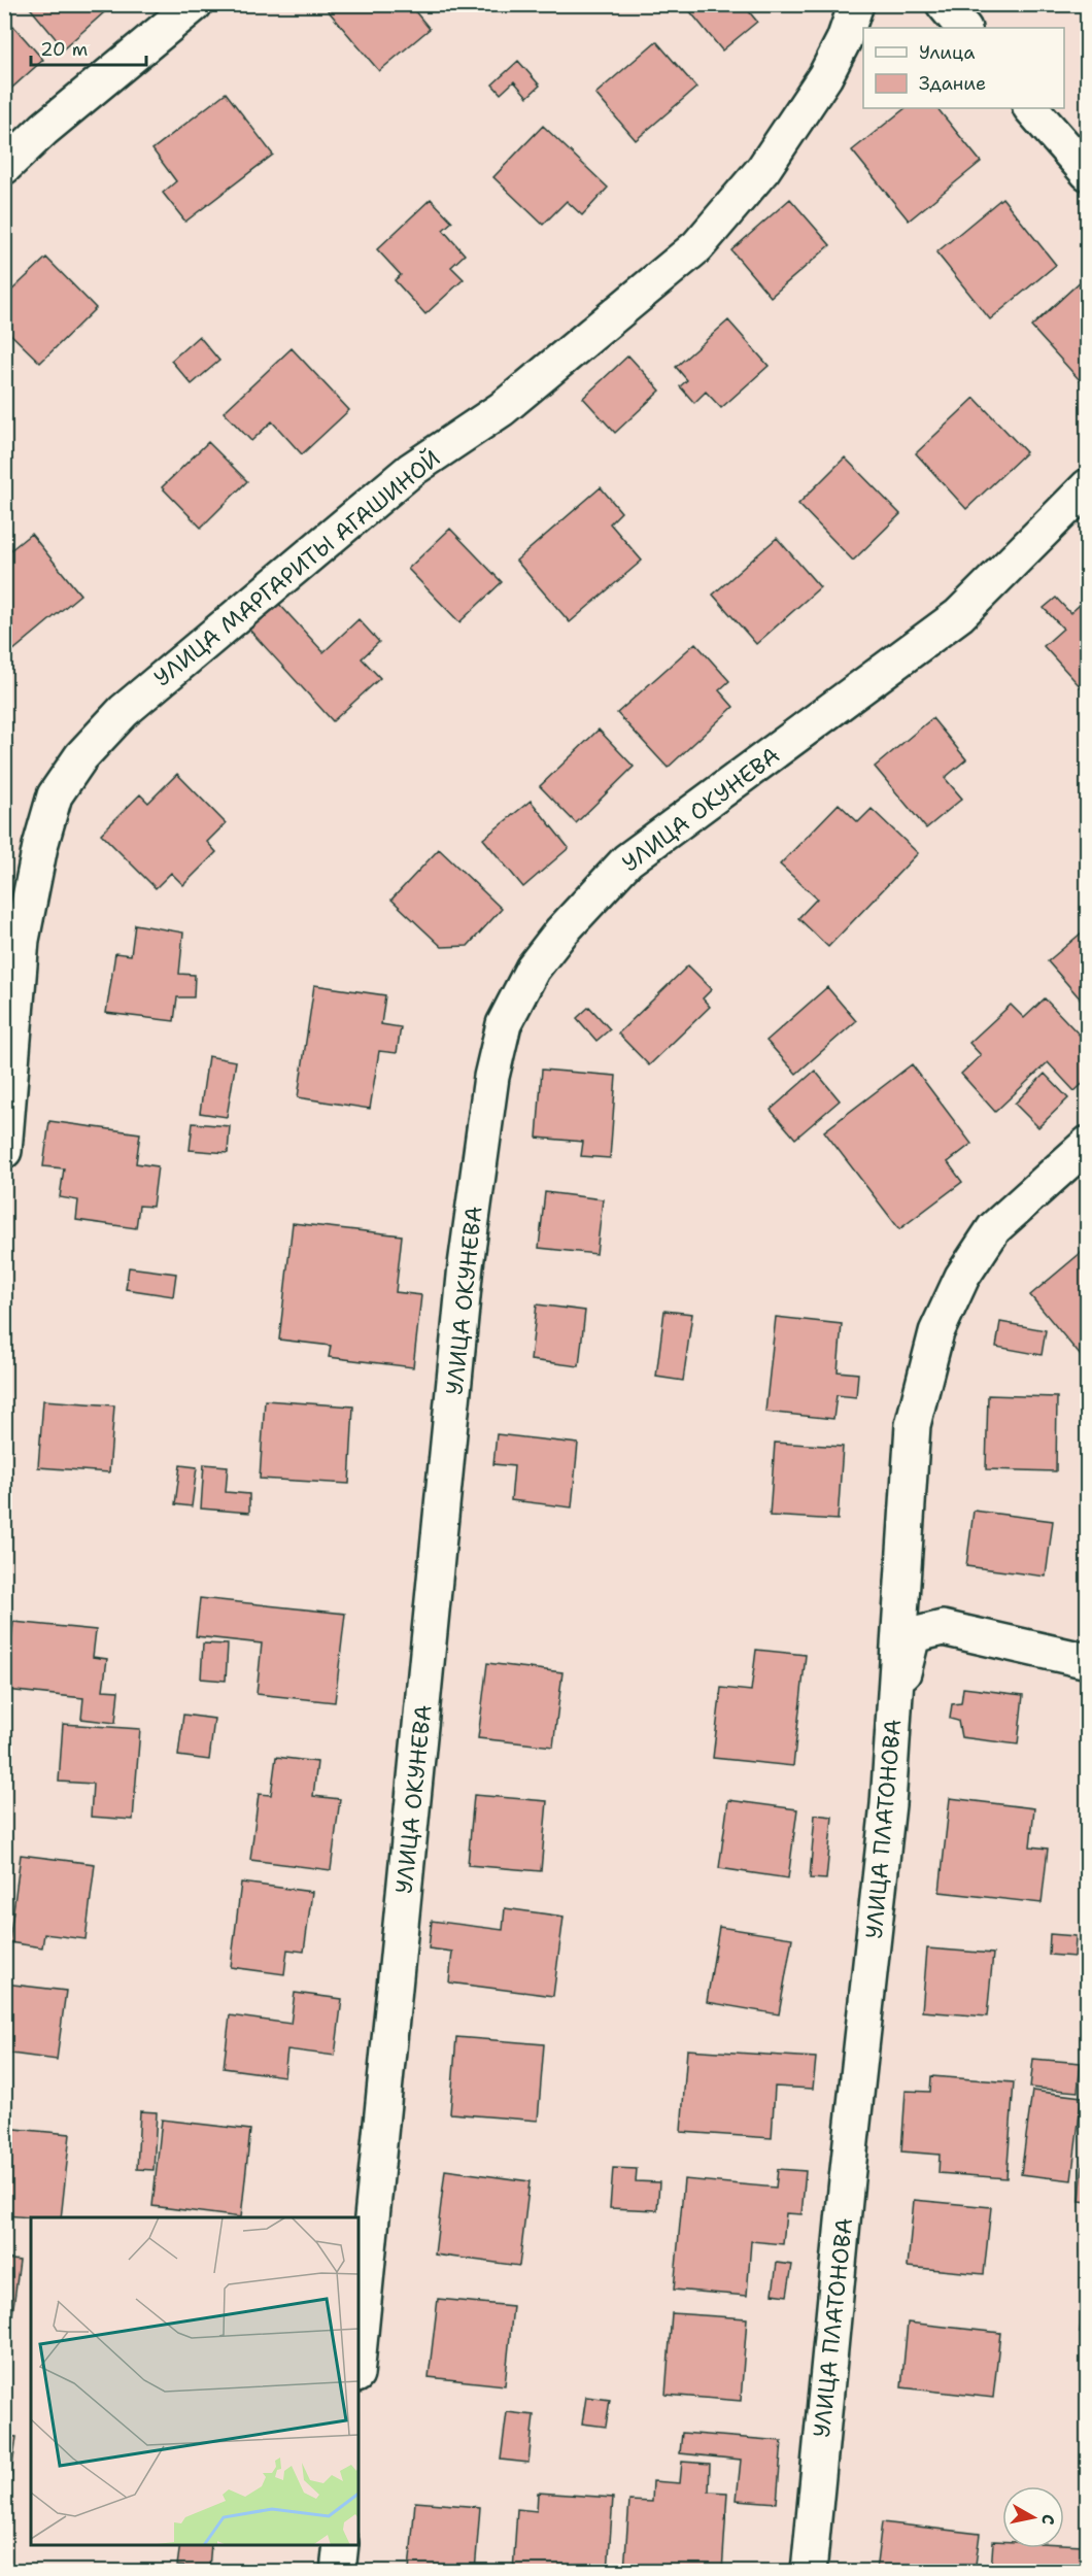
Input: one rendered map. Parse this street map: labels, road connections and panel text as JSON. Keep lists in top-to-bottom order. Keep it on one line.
{"streets":{"street":["УЛИЦА МАРГАРИТЫ АГАШИНОЙ","УЛИЦА ОКУНЕВА","УЛИЦА ПЛАТОНОВА"]},"legend":["Улица","Здание"],"scale_bar":"20 m","north":"right"}
